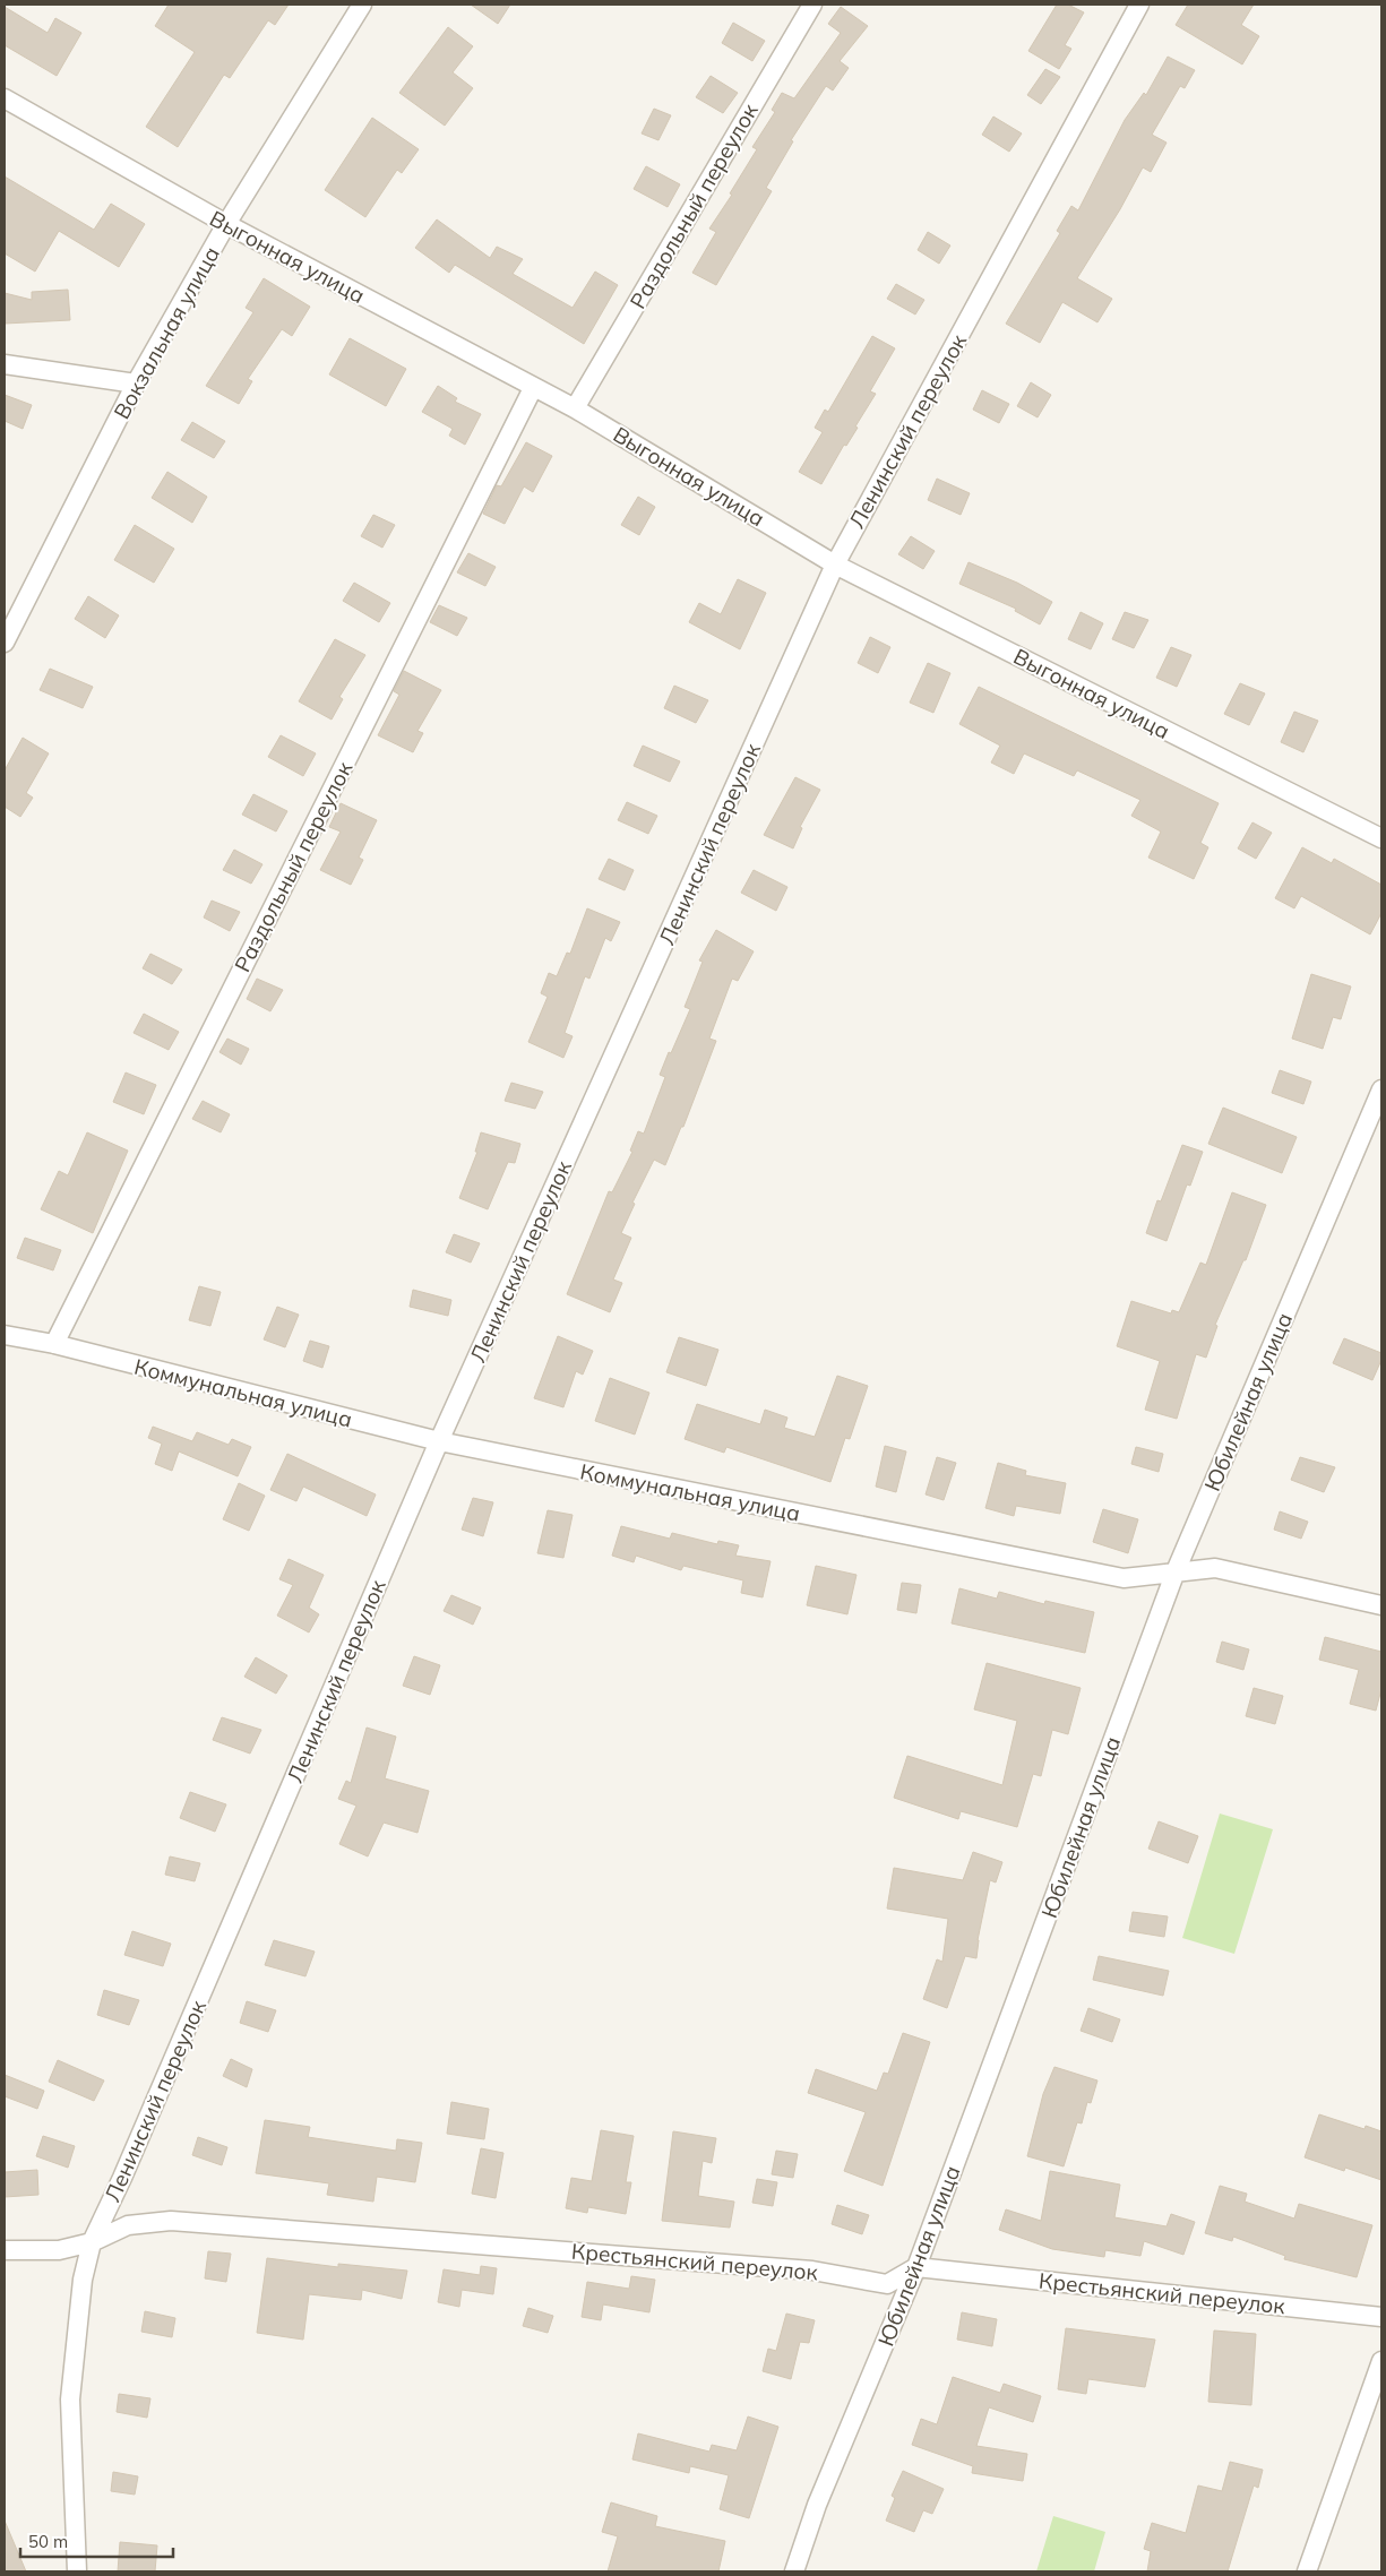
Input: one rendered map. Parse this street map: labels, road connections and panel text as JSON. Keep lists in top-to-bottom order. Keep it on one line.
{"streets":{"street":["Раздольный переулок","Выгонная улица","Вокзальная улица","Ленинский переулок","Коммунальная улица","Юбилейная улица","Крестьянский переулок"]},"crossings":[["Раздольный переулок","Выгонная улица"],["Раздольный переулок","Коммунальная улица"],["Выгонная улица","Вокзальная улица"],["Выгонная улица","Ленинский переулок"],["Ленинский переулок","Коммунальная улица"],["Ленинский переулок","Крестьянский переулок"],["Коммунальная улица","Юбилейная улица"],["Юбилейная улица","Крестьянский переулок"]],"scale_bar":"50 m"}
